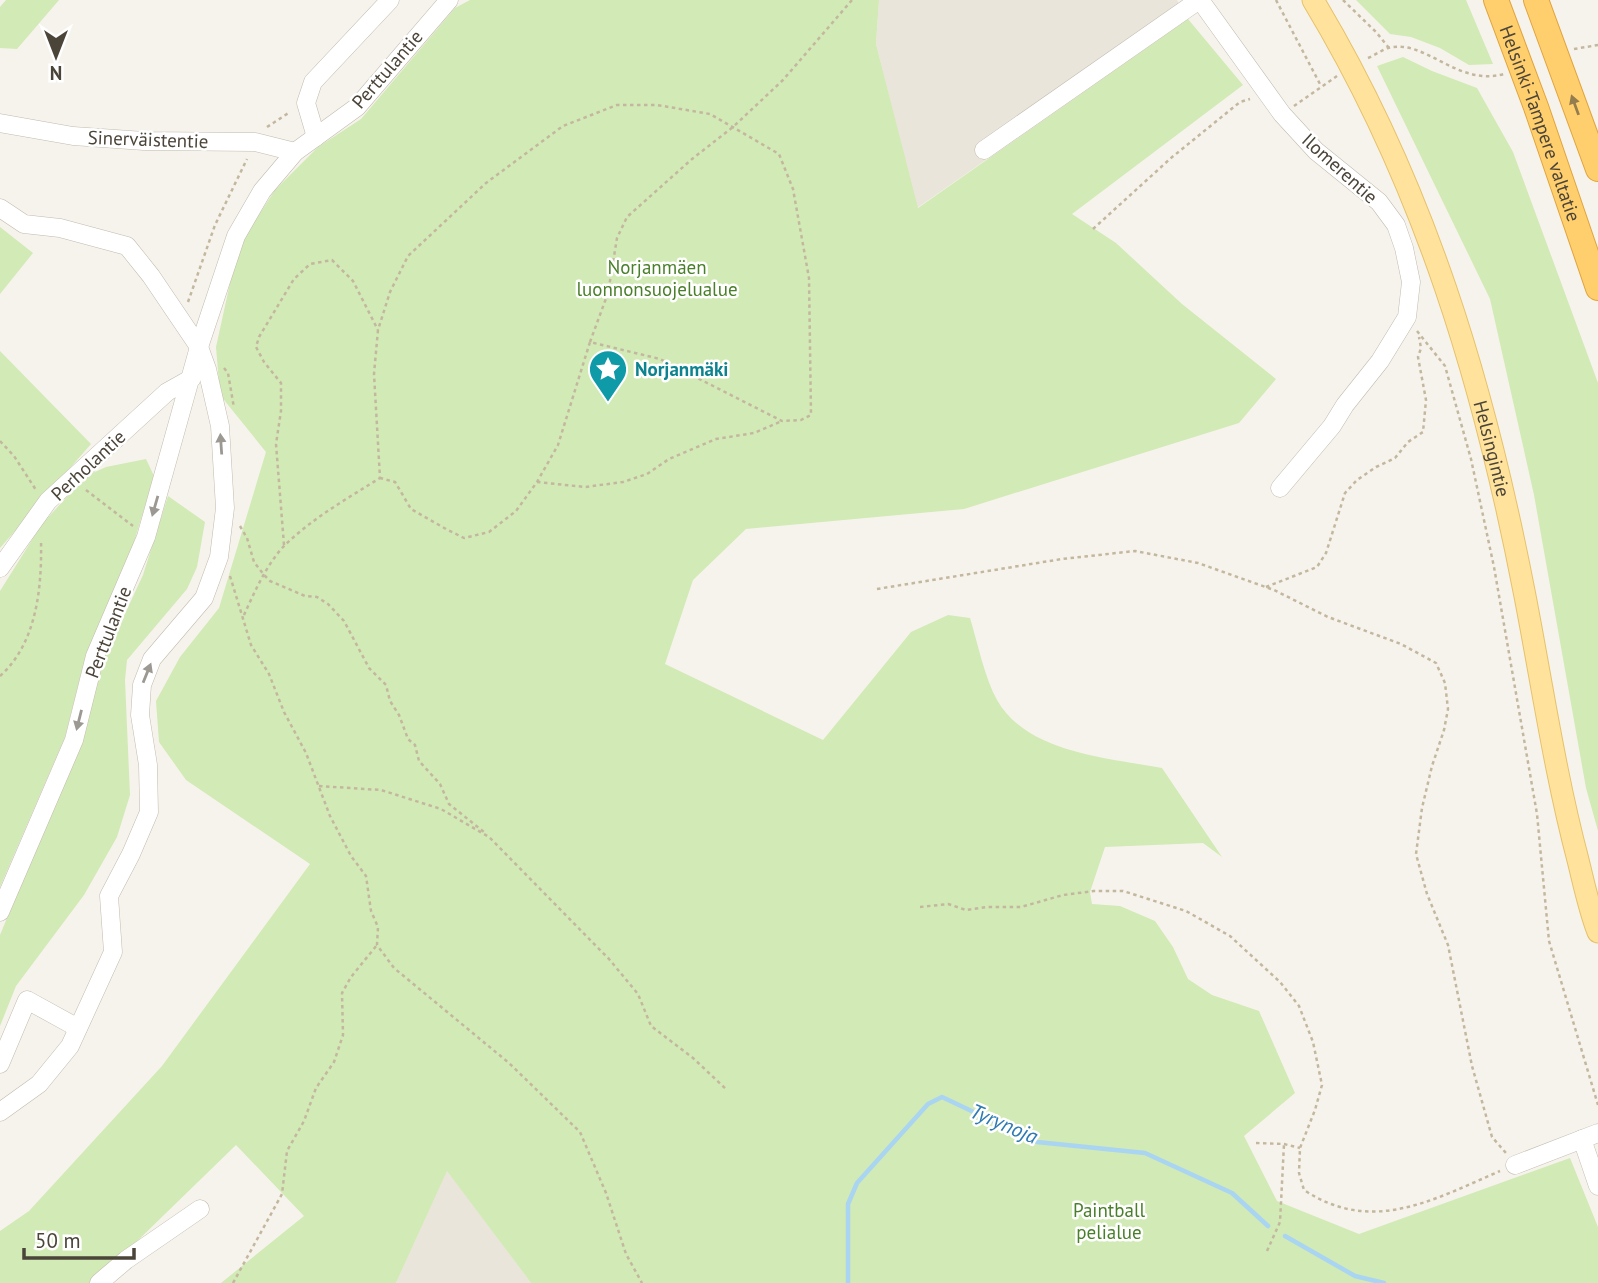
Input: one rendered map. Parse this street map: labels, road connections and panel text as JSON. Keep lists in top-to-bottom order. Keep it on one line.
{"streets":{"highway":["Helsinki-Tampere valtatie"],"main road":["Helsingintie"],"street":["Perttulantie","Sinerväistentie","Ilomerentie","Perholantie"]},"crossings":[["Perttulantie","Sinerväistentie"],["Perttulantie","Perholantie"]],"water":["Tyrynoja"],"parks":["Norjanmäen luonnonsuojelualue","Paintball pelialue"],"places":{"place":["Norjanmäki"]},"scale_bar":"50 m","north":"bottom"}
